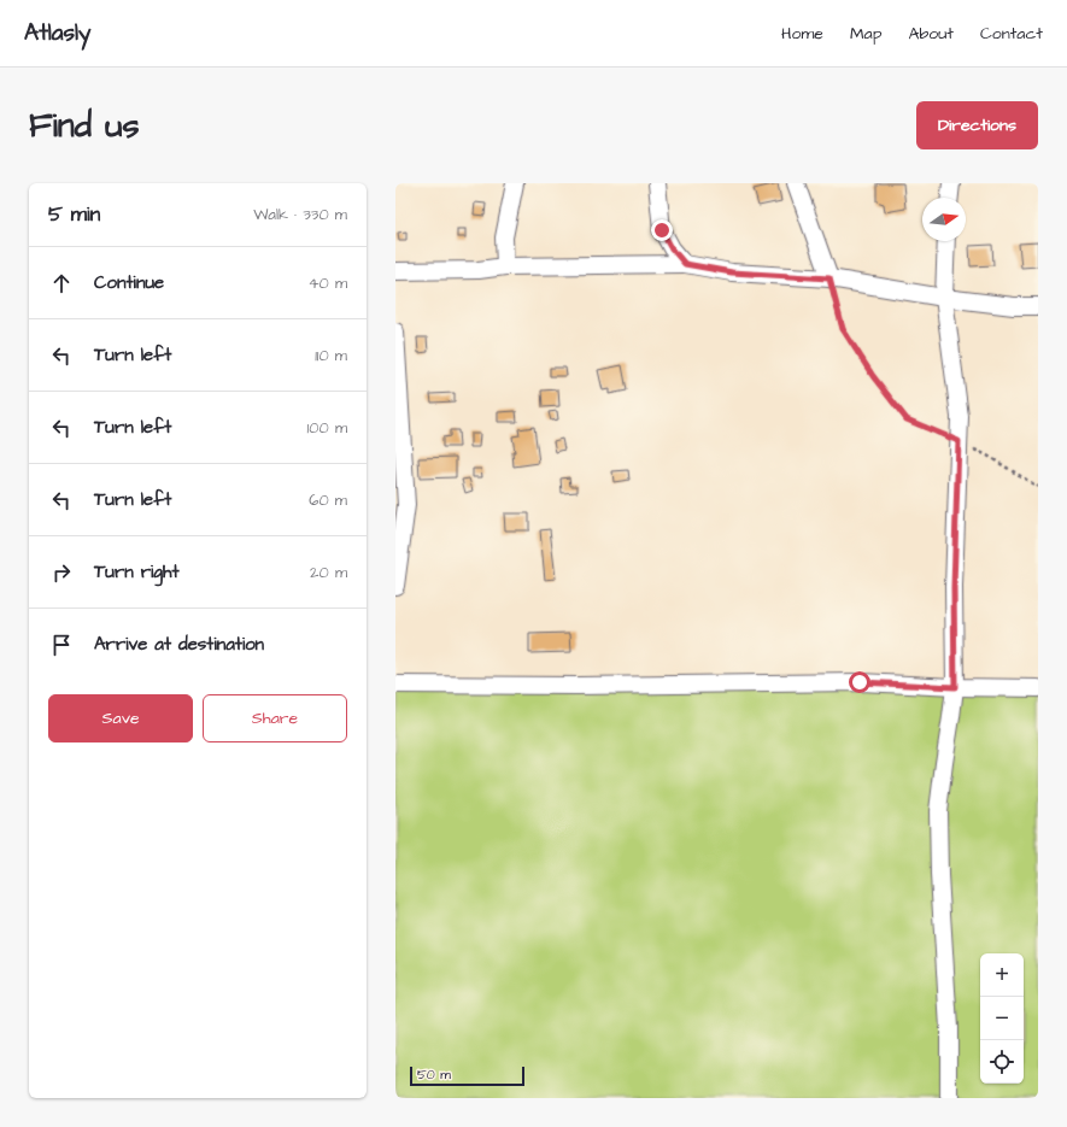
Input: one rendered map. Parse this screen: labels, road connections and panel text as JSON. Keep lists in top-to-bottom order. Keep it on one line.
{"scale_bar":"50 m","north":"right","page":{"header":"Atlasly","nav":["Home","Map","About","Contact"],"buttons":["Directions",["Save","Share"]],"title":"Find us","heading":["5 min","Walk · 330 m"],"list":[["Continue","40 m"],["Turn left","110 m"],["Turn left","100 m"],["Turn left","60 m"],["Turn right","20 m"],"Arrive at destination"],"map_buttons":["+","−"],"scale":"50 m"}}
